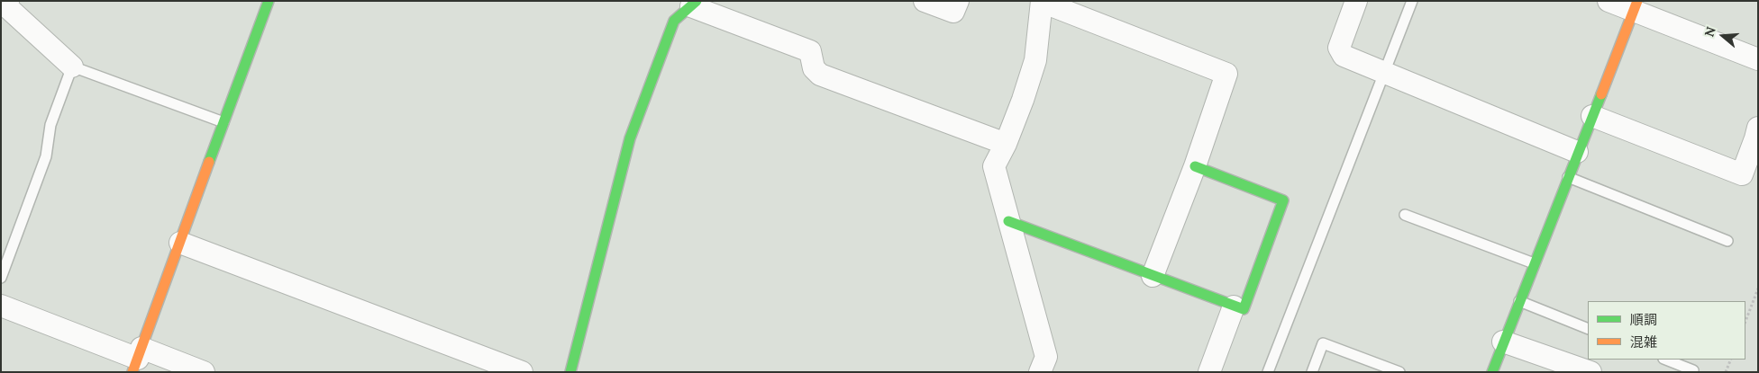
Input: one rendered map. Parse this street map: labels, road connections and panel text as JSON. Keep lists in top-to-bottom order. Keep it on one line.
{"legend":["順調","混雑"],"north":"left"}
